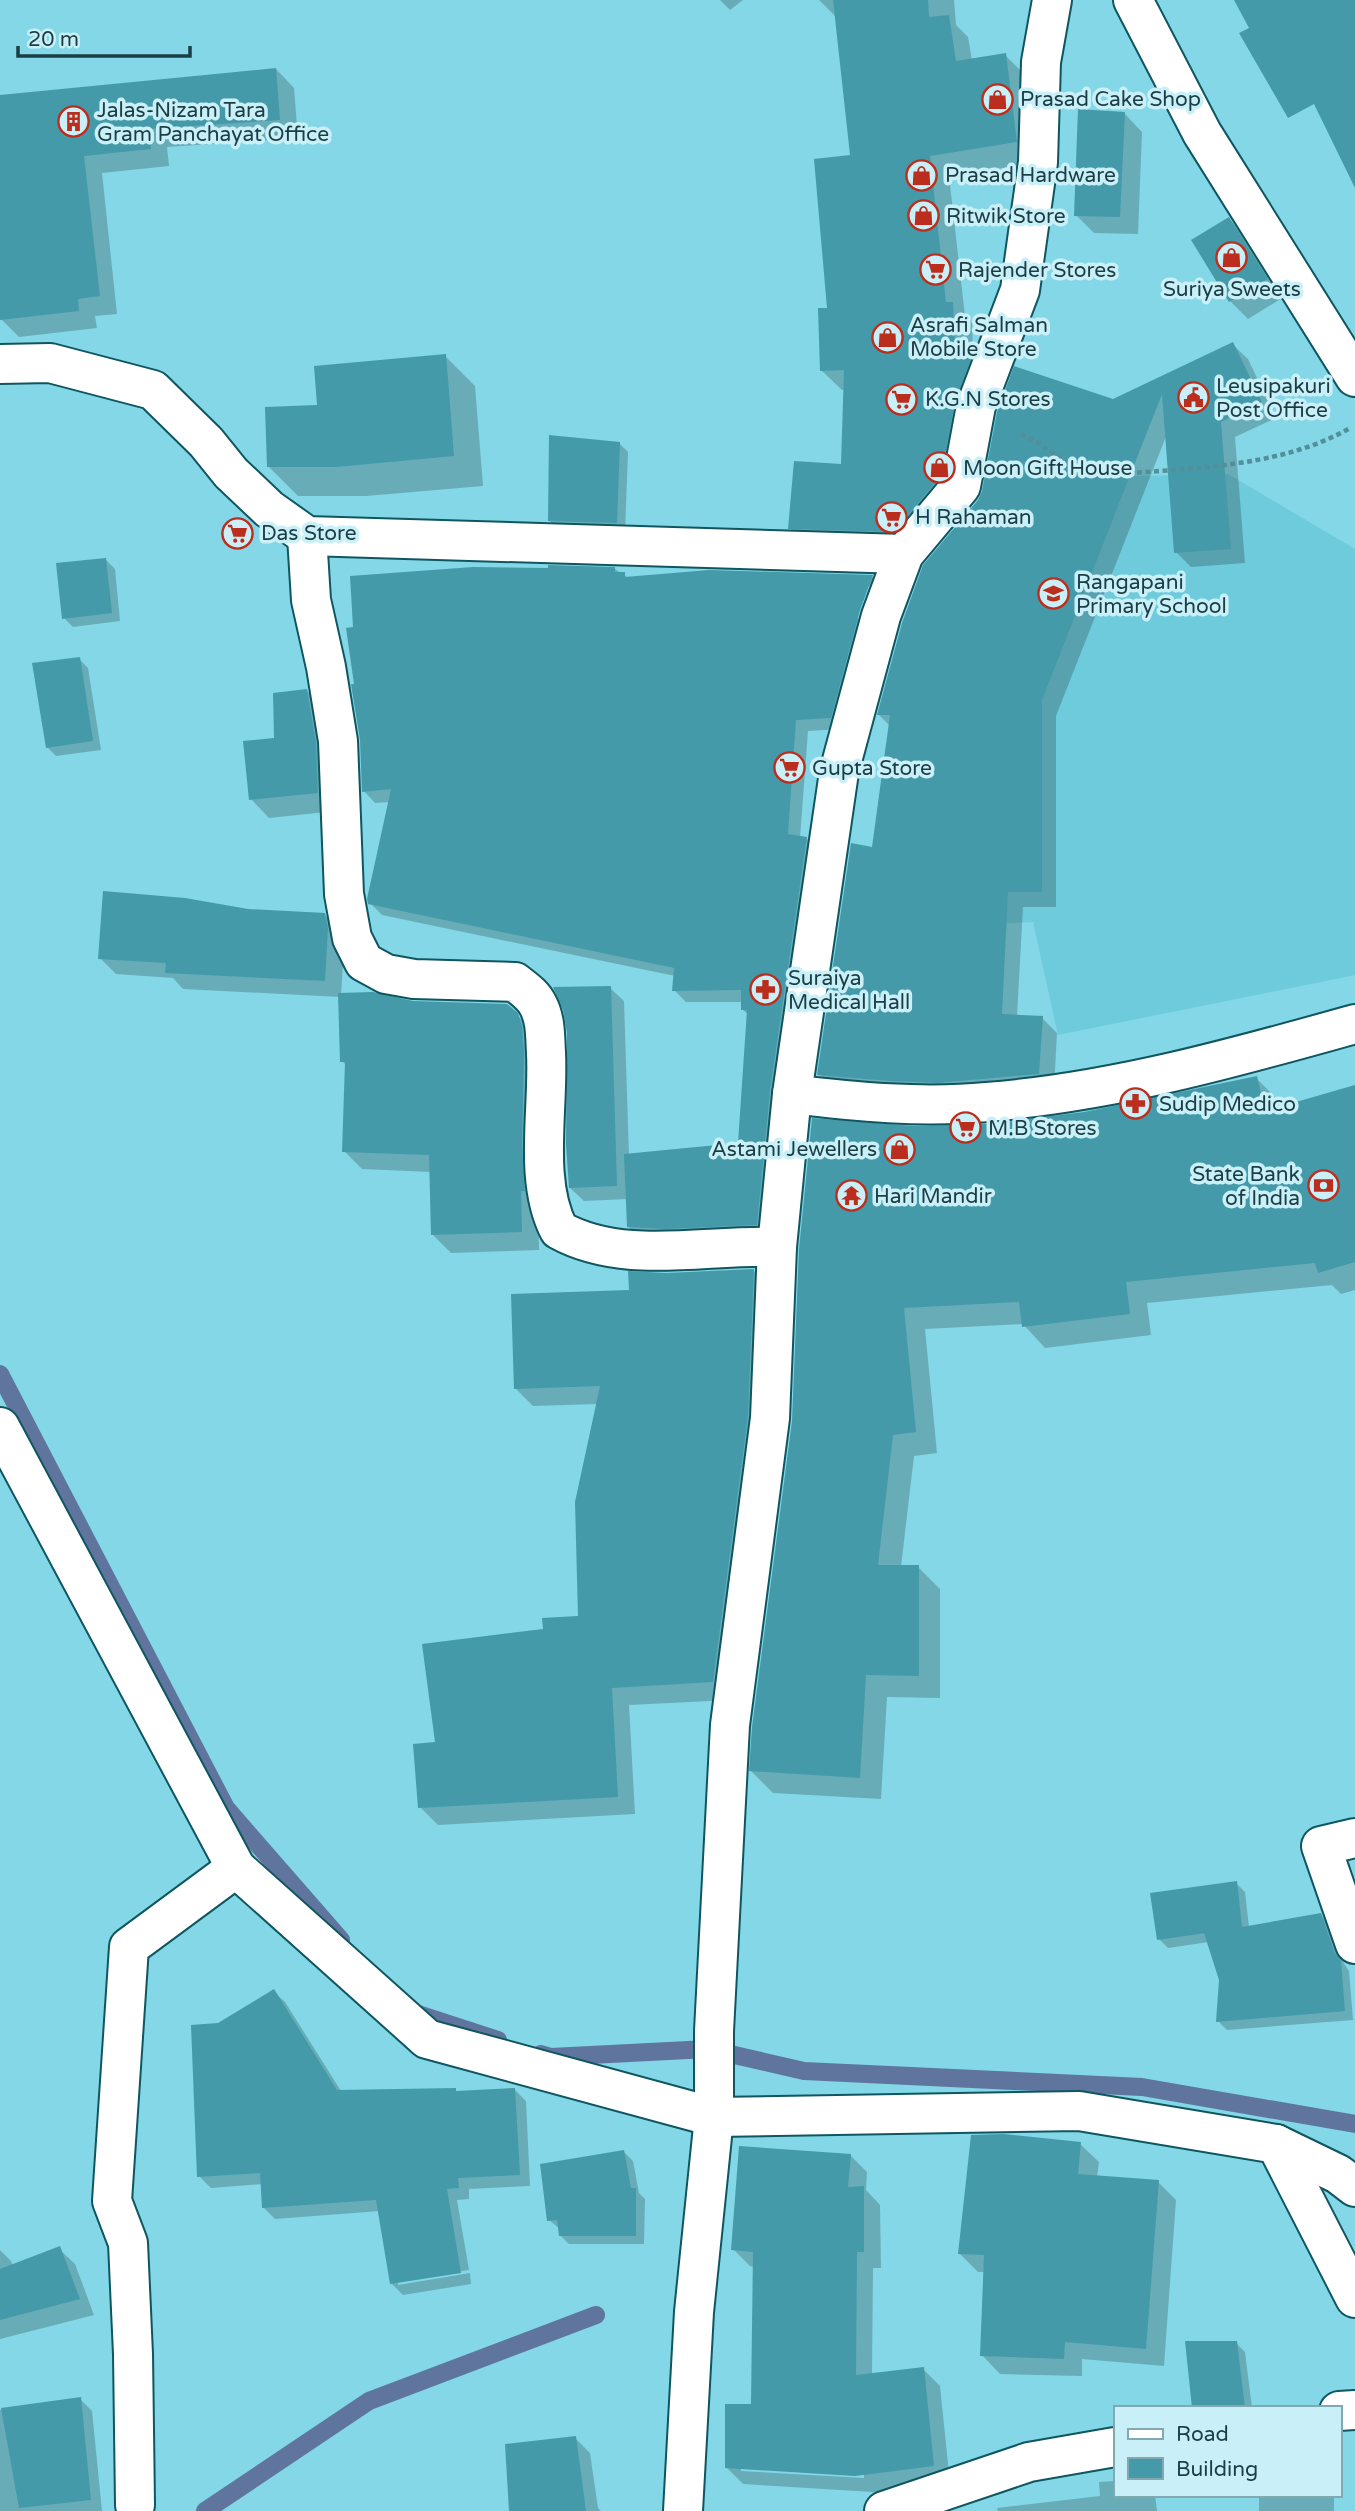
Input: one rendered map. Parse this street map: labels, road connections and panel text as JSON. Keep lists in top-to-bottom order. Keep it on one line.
{"places":{"shop":["Prasad Cake Shop","Prasad Hardware","Ritwik Store","Suriya Sweets","Asrafi Salman Mobile Store","Moon Gift House","Astami Jewellers"],"building":["Jalas-Nizam Tara Gram Panchayat Office"],"supermarket":["Rajender Stores","K.G.N Stores","H Rahaman","Das Store","Gupta Store","M.B Stores"],"public building":["Leusipakuri Post Office"],"school or university":["Rangapani Primary School"],"pharmacy":["Suraiya Medical Hall","Sudip Medico"],"bank":["State Bank of India"],"temple":["Hari Mandir"]},"legend":["Road","Building"],"scale_bar":"20 m"}
